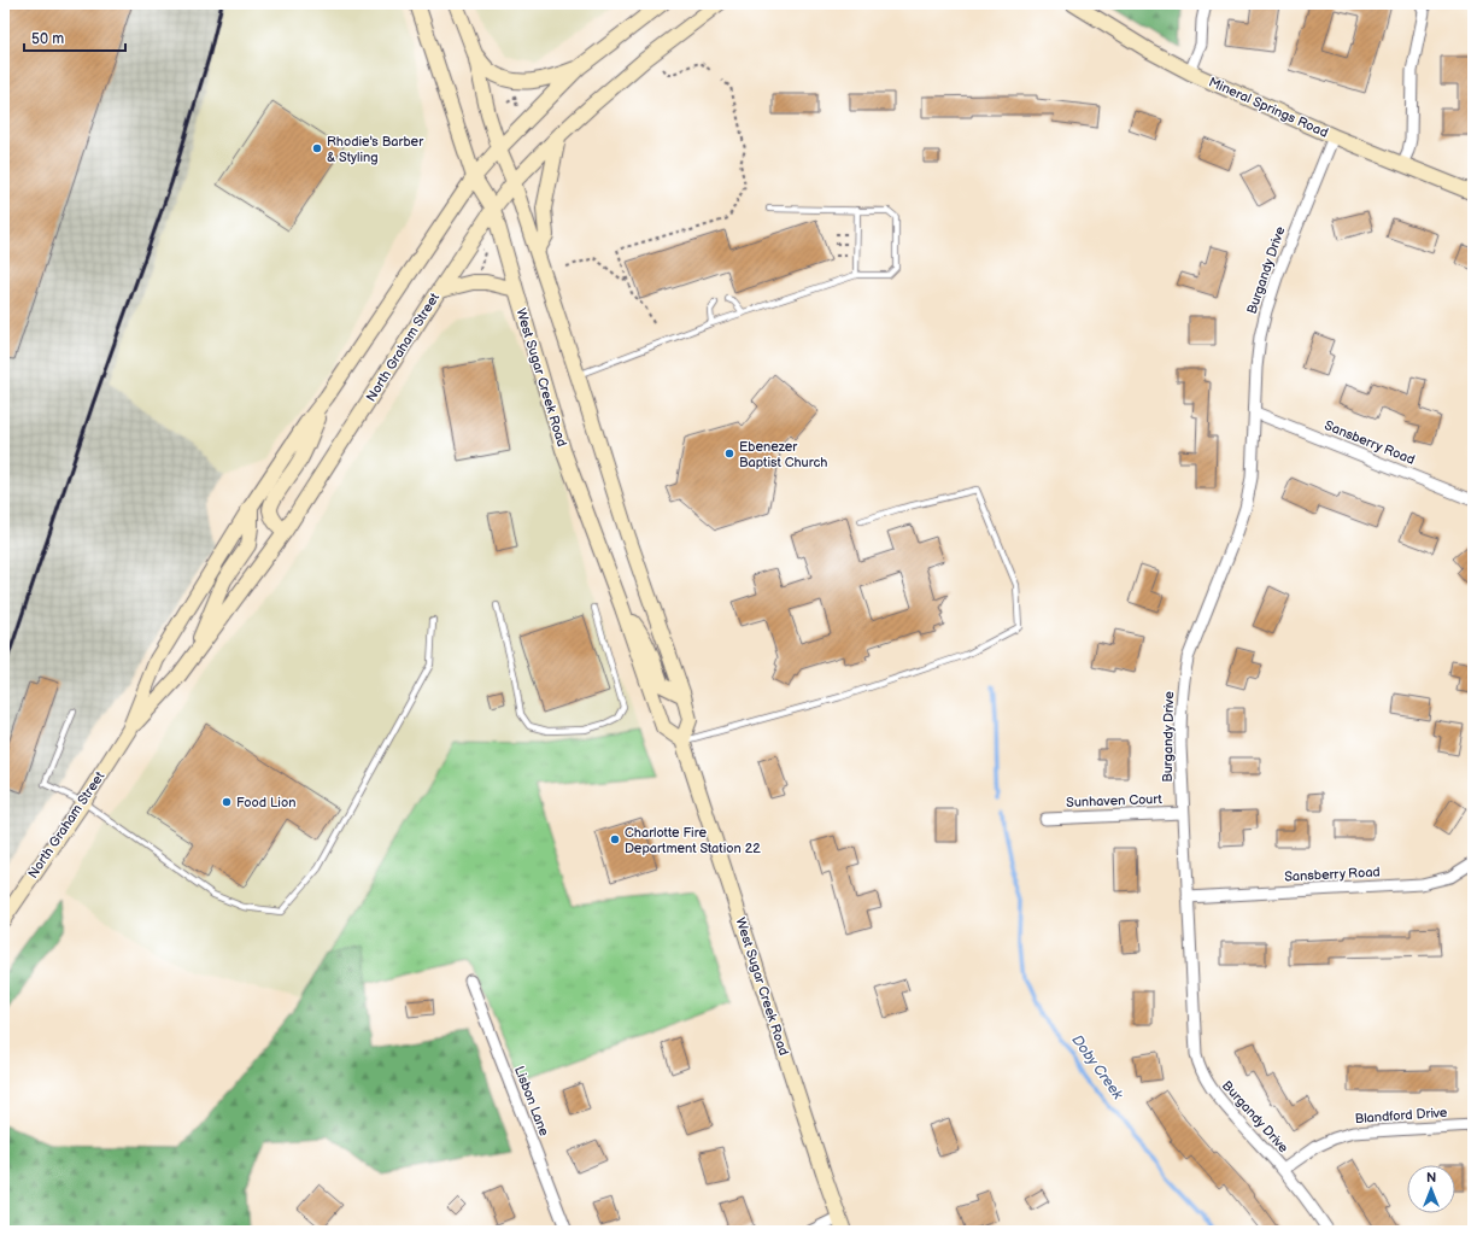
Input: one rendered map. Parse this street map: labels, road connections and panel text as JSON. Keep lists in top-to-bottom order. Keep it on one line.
{"streets":{"main road":["Mineral Springs Road","North Graham Street","West Sugar Creek Road"],"street":["Burgandy Drive","Sansberry Road","Sunhaven Court","Lisbon Lane","Blandford Drive"]},"crossings":[["Mineral Springs Road","Burgandy Drive"],["Burgandy Drive","Sansberry Road"],["Burgandy Drive","Sunhaven Court"],["Burgandy Drive","Blandford Drive"],["North Graham Street","West Sugar Creek Road"]],"water":["Doby Creek"],"places":["Rhodie's Barber & Styling","Ebenezer Baptist Church","Food Lion","Charlotte Fire Department Station 22"],"scale_bar":"50 m","north":"top"}
